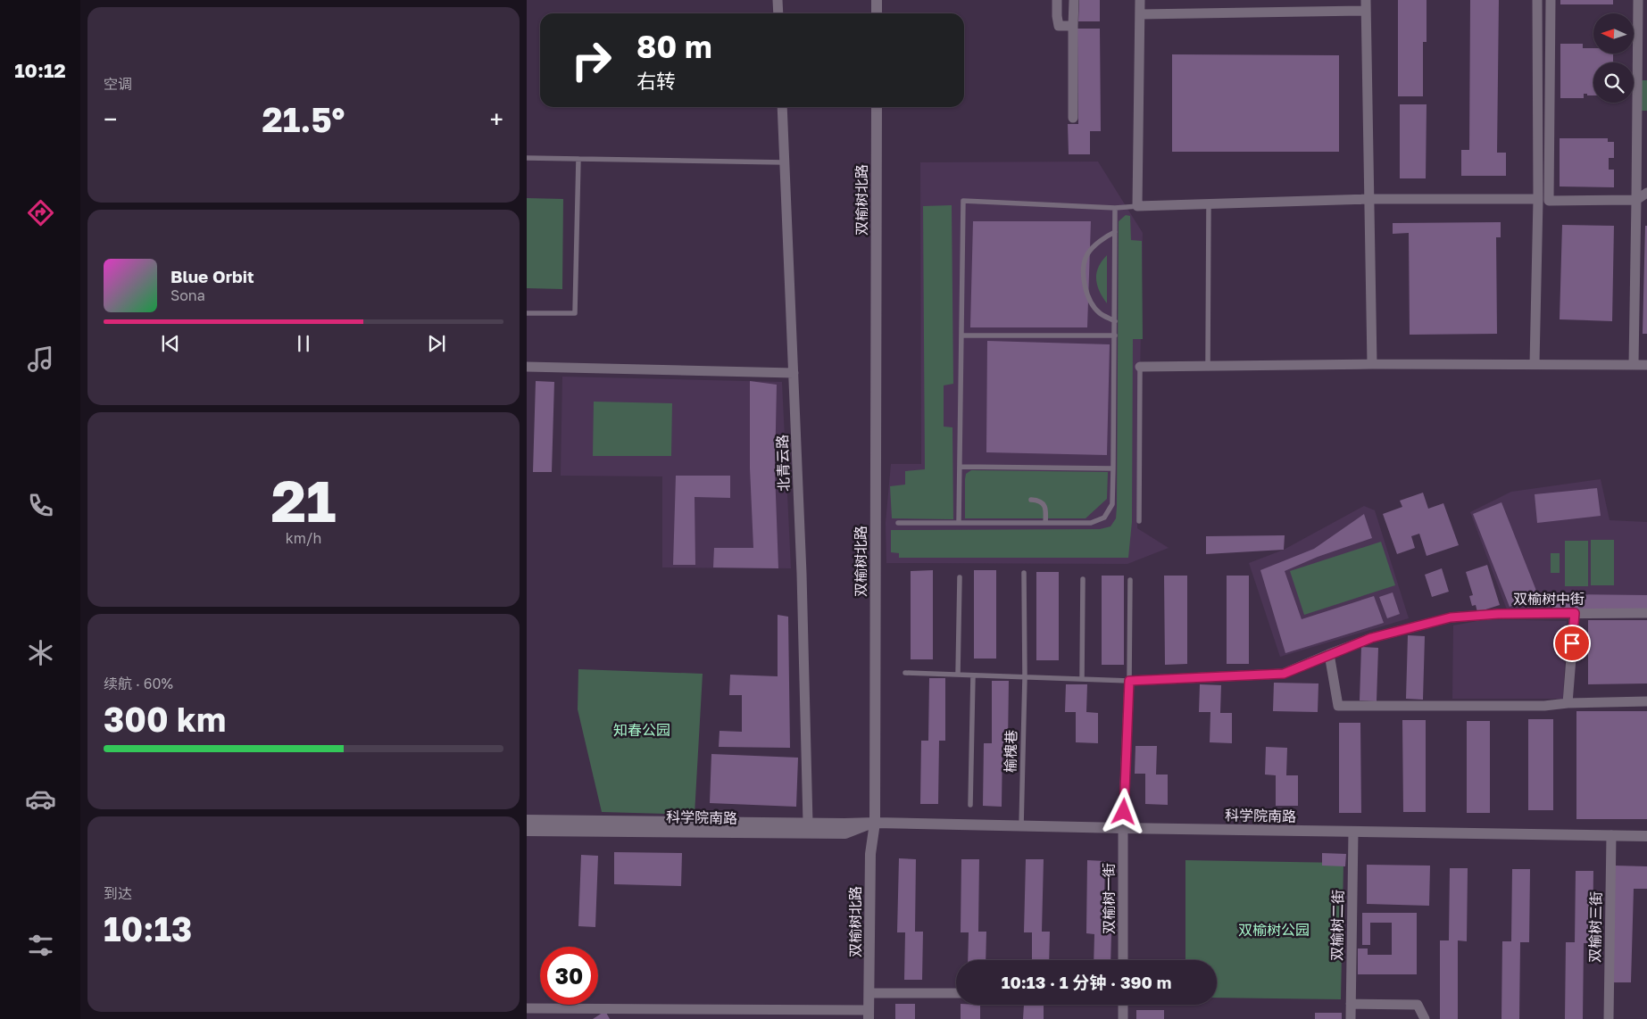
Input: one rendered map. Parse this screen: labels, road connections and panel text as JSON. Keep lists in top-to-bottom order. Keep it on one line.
{"streets":{"street":["双榆树北路","北青云路","双榆树中街","科学院南路","双榆树一街","双榆树二街","双榆树三街"],"lane":["榆槐巷"]},"crossings":[["双榆树北路","科学院南路"],["北青云路","科学院南路"],["双榆树中街","双榆树一街"],["榆槐巷","科学院南路"],["科学院南路","双榆树一街"],["科学院南路","双榆树二街"],["科学院南路","双榆树三街"]],"parks":["知春公园","双榆树公园"],"north":"left","page":{"tabs":"10:12","tile":["空调",["21","km/h"],["续航 · 60%","300 km"],["到达","10:13"]],"turn":["80 m","右转"],"heat":["−","21.5°","+"],"song":["Blue Orbit","Sona"],"limit":"30","trip":"10:13 · 1 分钟 · 390 m"}}
